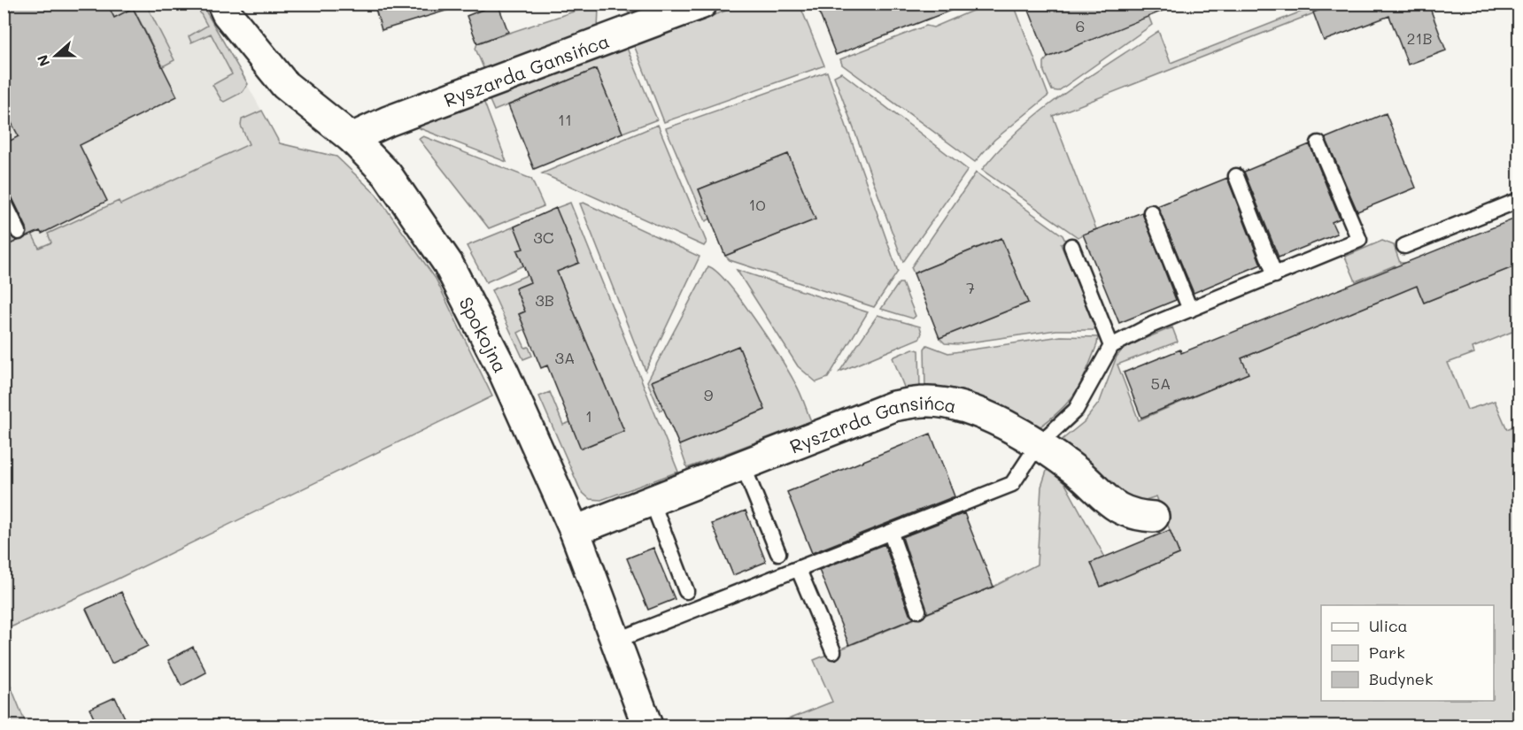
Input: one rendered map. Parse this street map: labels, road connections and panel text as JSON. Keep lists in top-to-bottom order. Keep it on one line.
{"streets":{"street":["Ryszarda Gansińca","Spokojna"]},"crossings":[["Ryszarda Gansińca","Spokojna"]],"house_numbers":["6","21B","11","10","3C","7","3B","3A","5A","9","1"],"legend":["Ulica","Park","Budynek"],"north":"left"}
